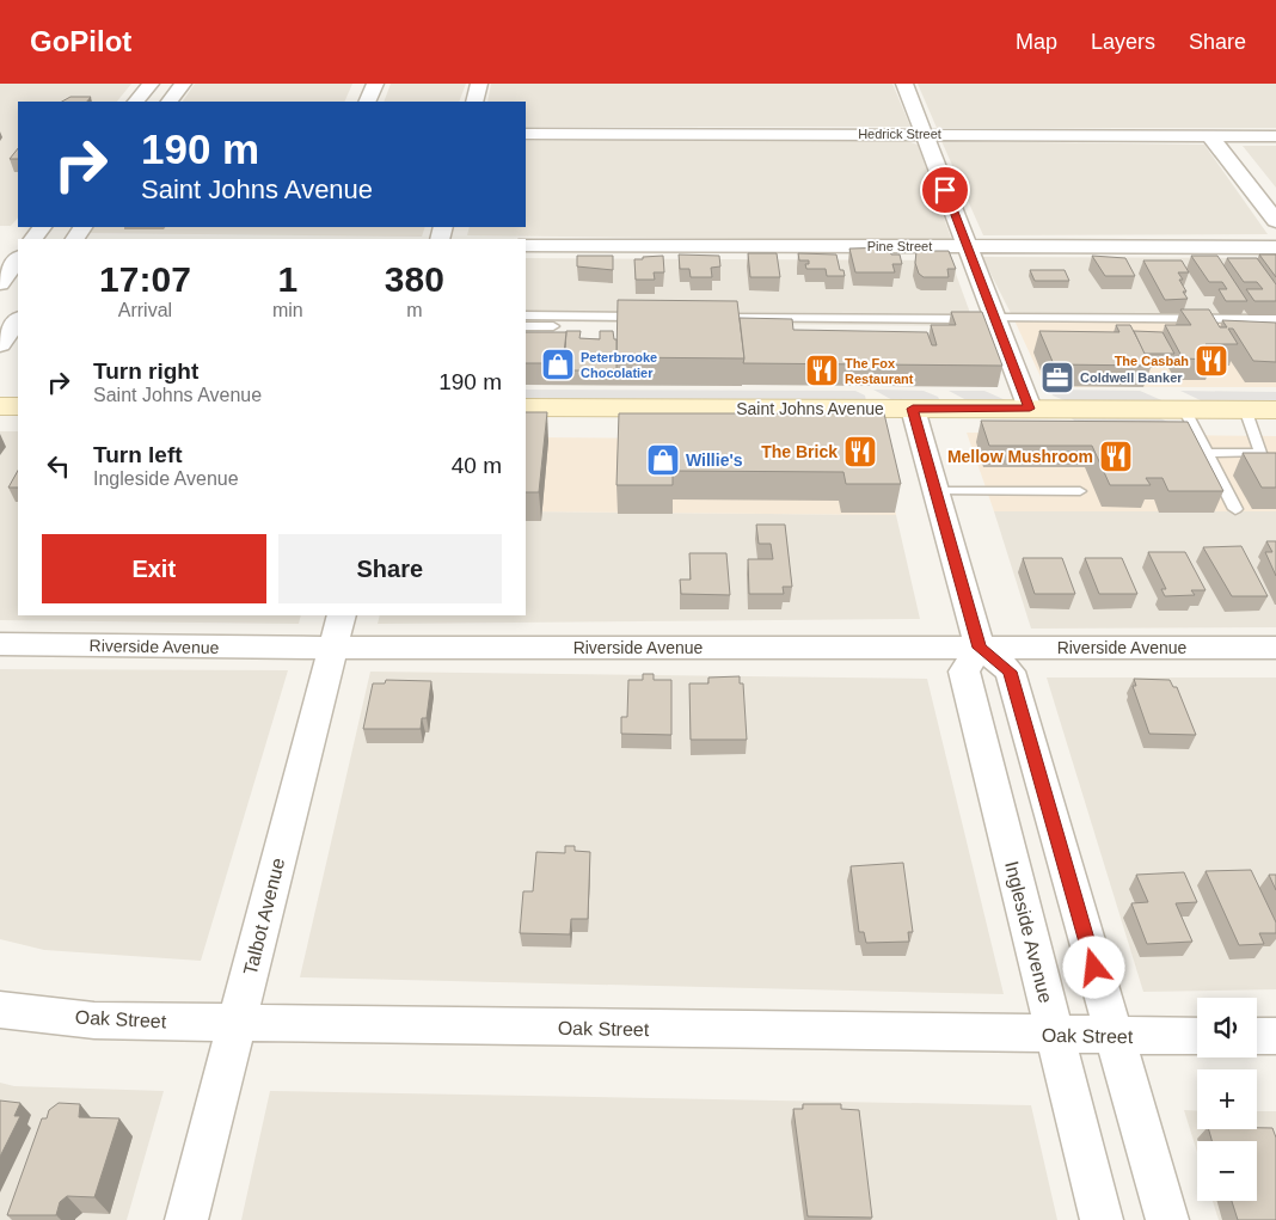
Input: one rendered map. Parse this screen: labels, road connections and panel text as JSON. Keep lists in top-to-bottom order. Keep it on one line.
{"streets":{"main road":["Saint Johns Avenue"],"street":["Hedrick Street","Pine Street","Riverside Avenue","Talbot Avenue","Ingleside Avenue","Oak Street"]},"crossings":[["Riverside Avenue","Talbot Avenue"],["Riverside Avenue","Ingleside Avenue"],["Talbot Avenue","Oak Street"],["Ingleside Avenue","Oak Street"]],"places":{"restaurant":["The Casbah","The Fox Restaurant","The Brick","Mellow Mushroom"],"shop":["Peterbrooke Chocolatier","Willie's"],"office":["Coldwell Banker"]},"page":{"header":"GoPilot","nav":["Map","Layers","Share"],"turn":["190 m","Saint Johns Avenue"],"eta":["17:07","Arrival","1","min","380","m"],"list":[{"name":"Turn right","note":"Saint Johns Avenue","value":"190 m"},{"name":"Turn left","note":"Ingleside Avenue","value":"40 m"}],"buttons":["Exit","Share"],"map_buttons":["+","−"]}}
